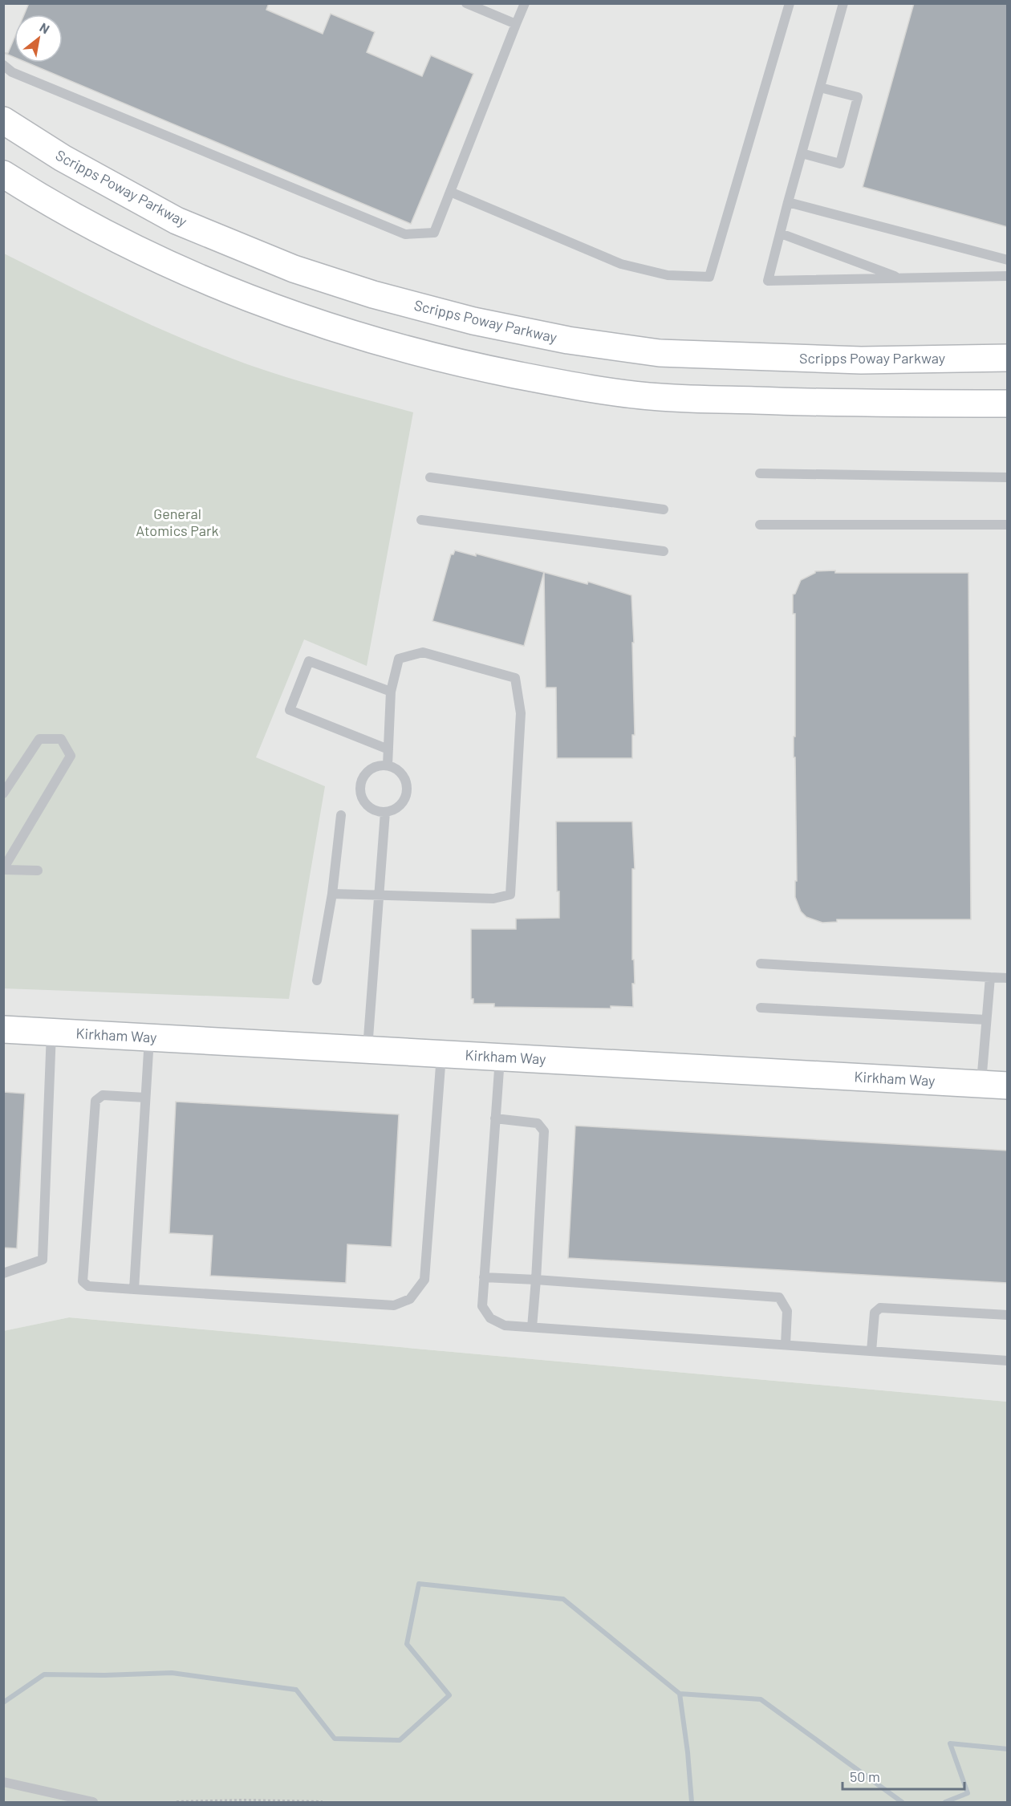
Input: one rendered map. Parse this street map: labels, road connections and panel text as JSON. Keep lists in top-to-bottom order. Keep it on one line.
{"streets":{"main road":["Scripps Poway Parkway","Kirkham Way"]},"parks":["General Atomics Park"],"scale_bar":"50 m","north":"top right"}
